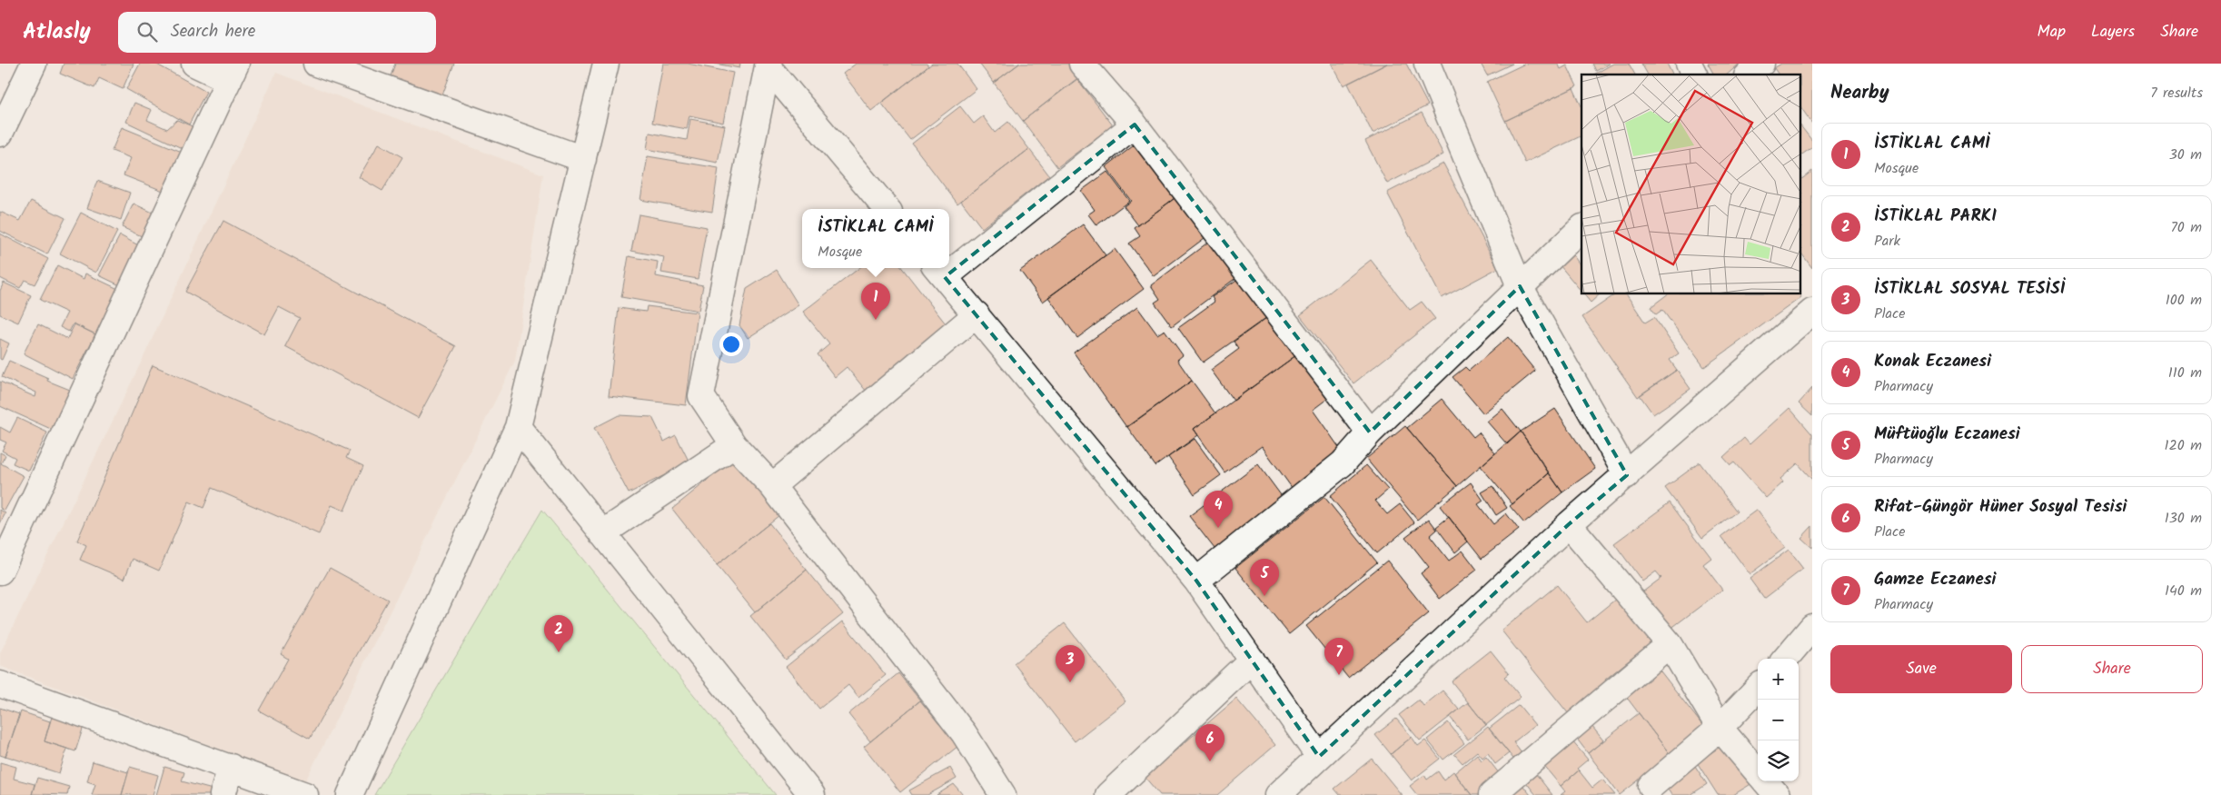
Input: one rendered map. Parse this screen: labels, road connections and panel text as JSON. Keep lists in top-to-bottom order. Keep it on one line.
{"page":{"header":"Atlasly","search":"Search here","nav":["Map","Layers","Share"],"heading":["Nearby","7 results"],"list":[{"mark":"1","name":"İSTİKLAL CAMİ","note":"Mosque","value":"30 m"},{"mark":"2","name":"İSTİKLAL PARKI","note":"Park","value":"70 m"},{"mark":"3","name":"İSTİKLAL SOSYAL TESİSİ","note":"Place","value":"100 m"},{"mark":"4","name":"Konak Eczanesi","note":"Pharmacy","value":"110 m"},{"mark":"5","name":"Müftüoğlu Eczanesi","note":"Pharmacy","value":"120 m"},{"mark":"6","name":"Rifat-Güngör Hüner Sosyal Tesisi","note":"Place","value":"130 m"},{"mark":"7","name":"Gamze Eczanesi","note":"Pharmacy","value":"140 m"}],"popup":["İSTİKLAL CAMİ","Mosque"],"pins":["1","4","5","2","7","3","6"],"buttons":["Save","Share"],"map_buttons":["+","−"]}}
